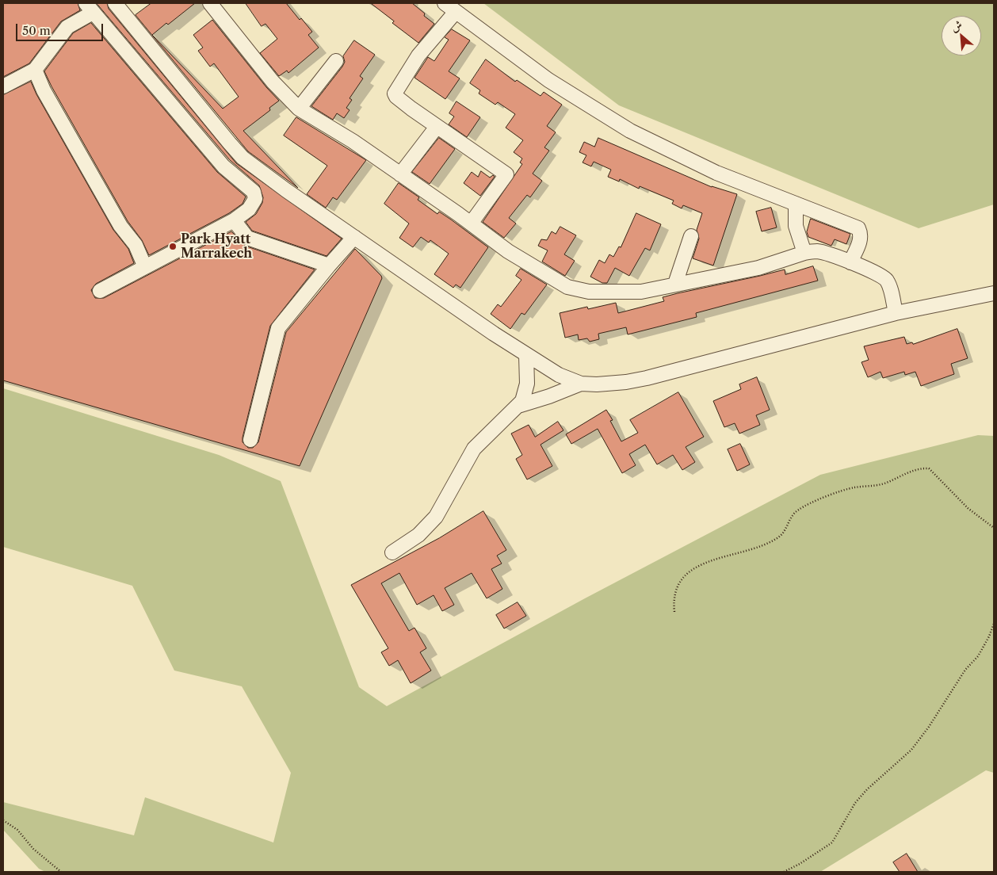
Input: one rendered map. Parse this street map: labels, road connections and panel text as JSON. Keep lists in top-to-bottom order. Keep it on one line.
{"places":["Park Hyatt Marrakech"],"scale_bar":"50 m","north":"top left"}
